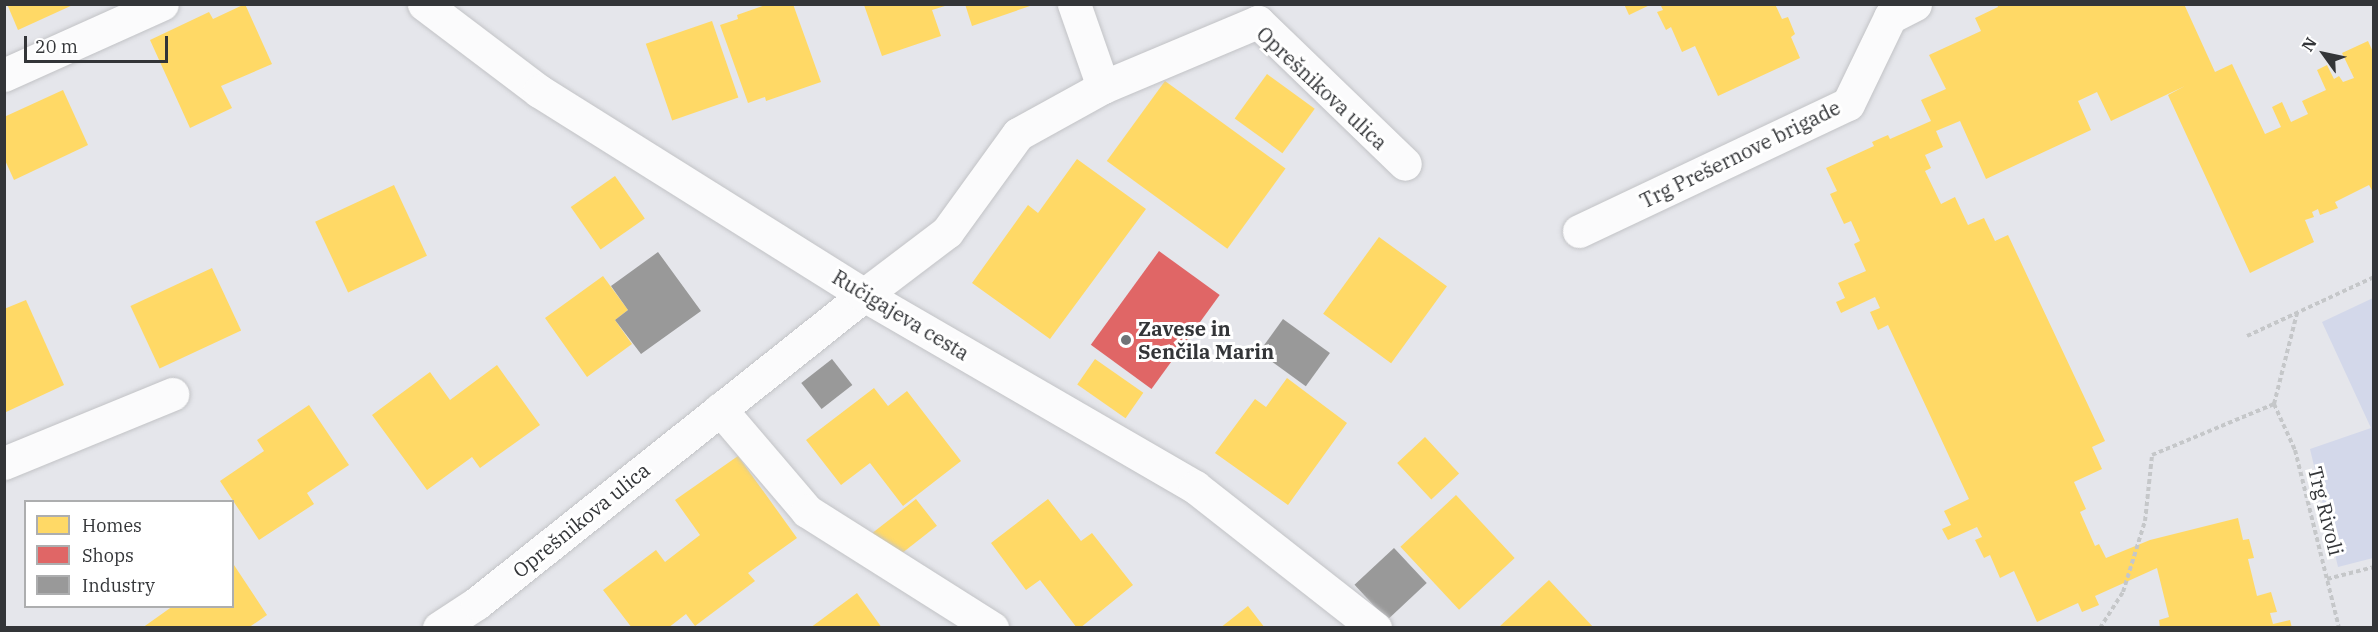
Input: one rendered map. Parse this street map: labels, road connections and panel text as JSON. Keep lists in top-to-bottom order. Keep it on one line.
{"streets":{"street":["Oprešnikova ulica","Trg Prešernove brigade","Ručigajeva cesta"],"path":["Trg Rivoli"]},"crossings":[["Oprešnikova ulica","Ručigajeva cesta"]],"places":["Zavese in Senčila Marin"],"legend":["Homes","Shops","Industry"],"scale_bar":"20 m","north":"top left"}
